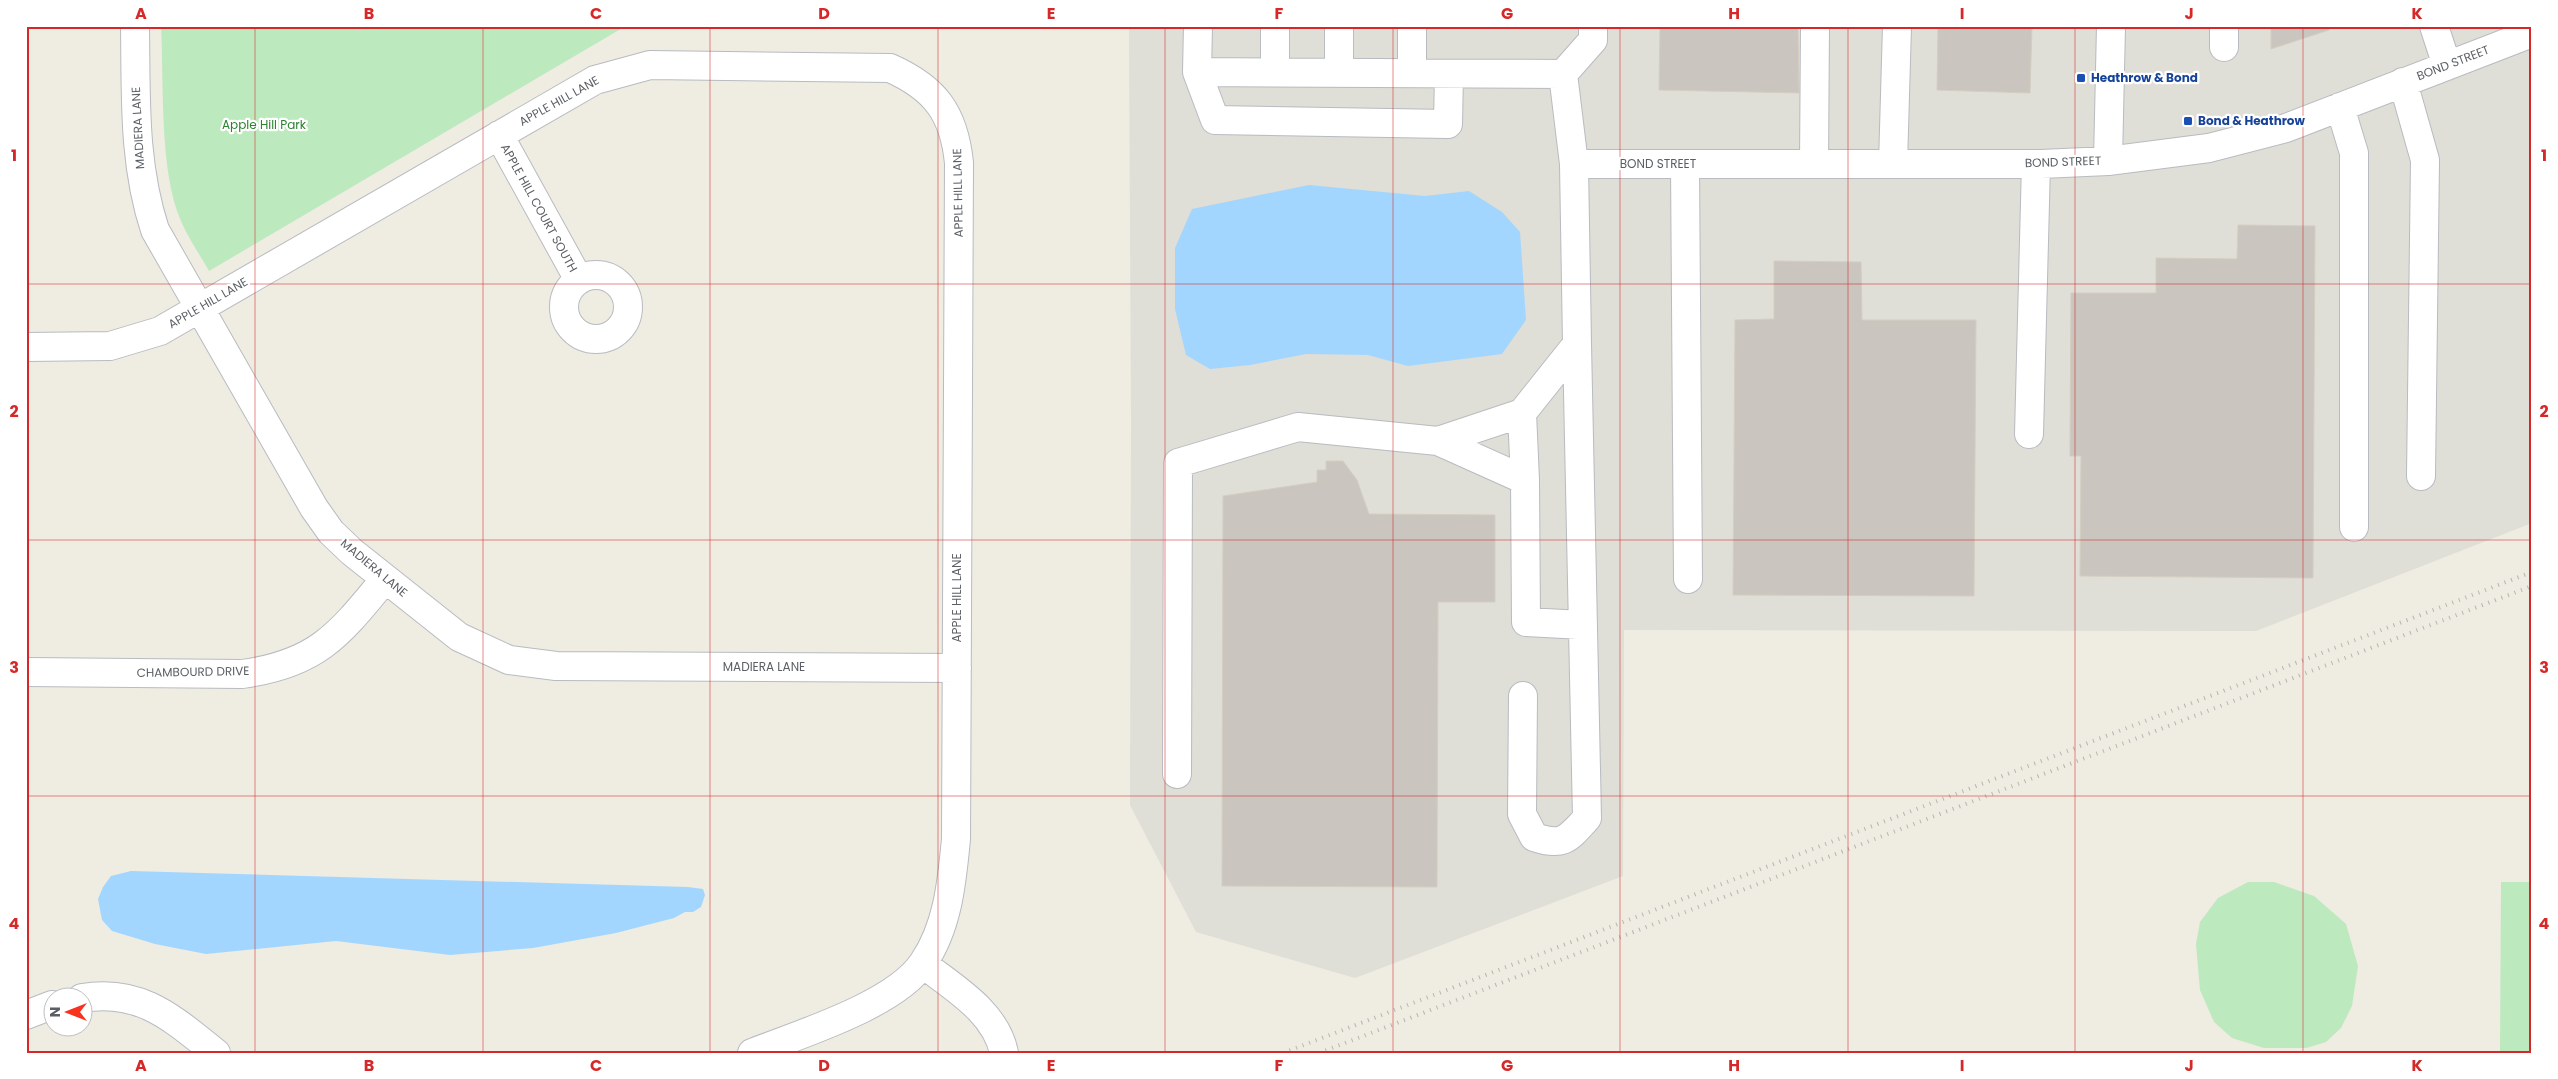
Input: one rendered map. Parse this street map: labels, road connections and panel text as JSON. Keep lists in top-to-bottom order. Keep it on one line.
{"streets":{"street":["BOND STREET","APPLE HILL LANE","MADIERA LANE","APPLE HILL COURT SOUTH","CHAMBOURD DRIVE"]},"crossings":[["APPLE HILL LANE","MADIERA LANE"],["APPLE HILL LANE","APPLE HILL COURT SOUTH"],["MADIERA LANE","CHAMBOURD DRIVE"]],"parks":["Apple Hill Park"],"places":{"transit":["Heathrow & Bond","Bond & Heathrow"]},"north":"left","grid":{"columns":["A","B","C","D","E","F","G","H","I","J","K"],"rows":["1","2","3","4"]}}
